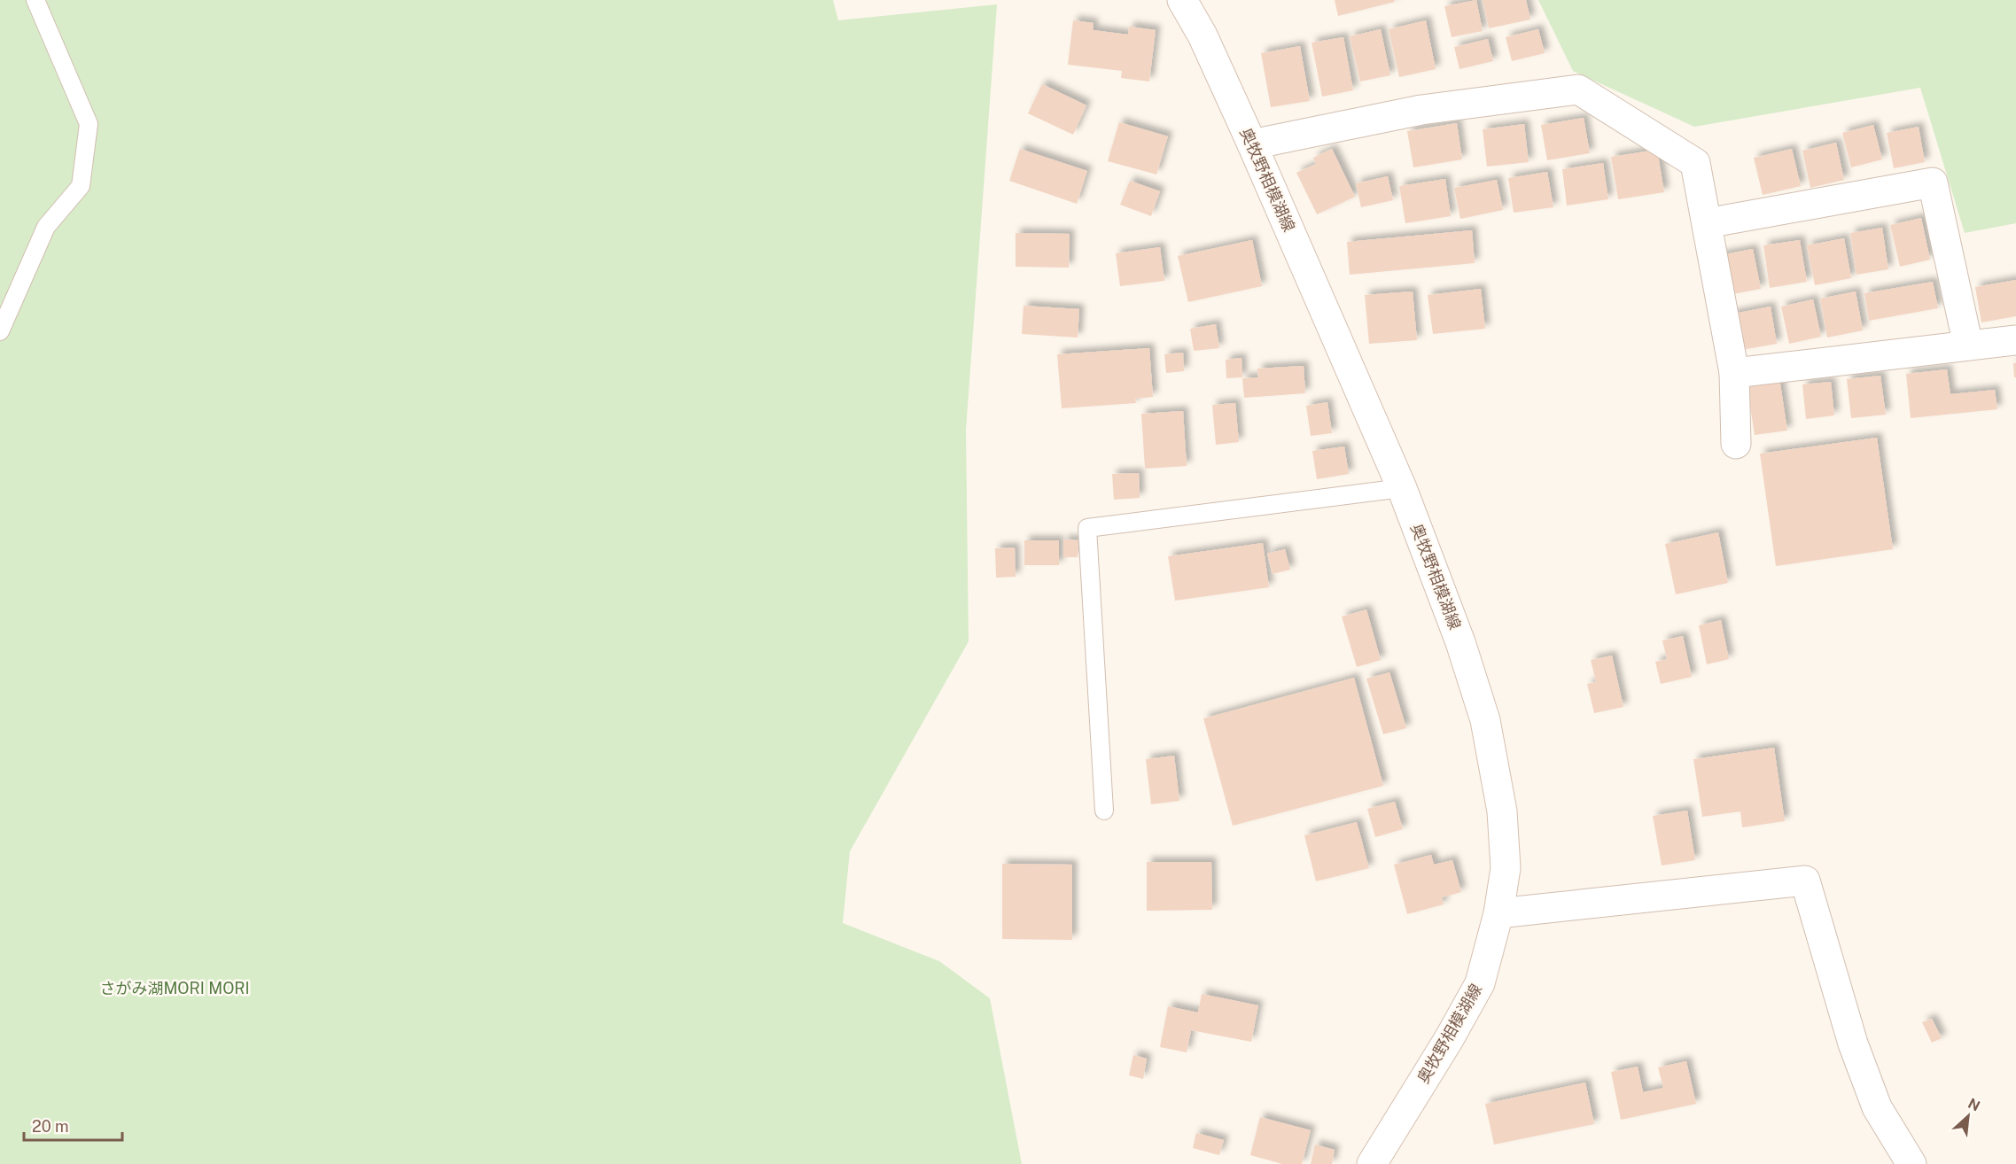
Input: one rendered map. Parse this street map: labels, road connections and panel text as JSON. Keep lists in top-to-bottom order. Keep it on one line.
{"streets":{"street":["奥牧野相模湖線"]},"parks":["さがみ湖MORI MORI"],"scale_bar":"20 m","north":"top right"}
